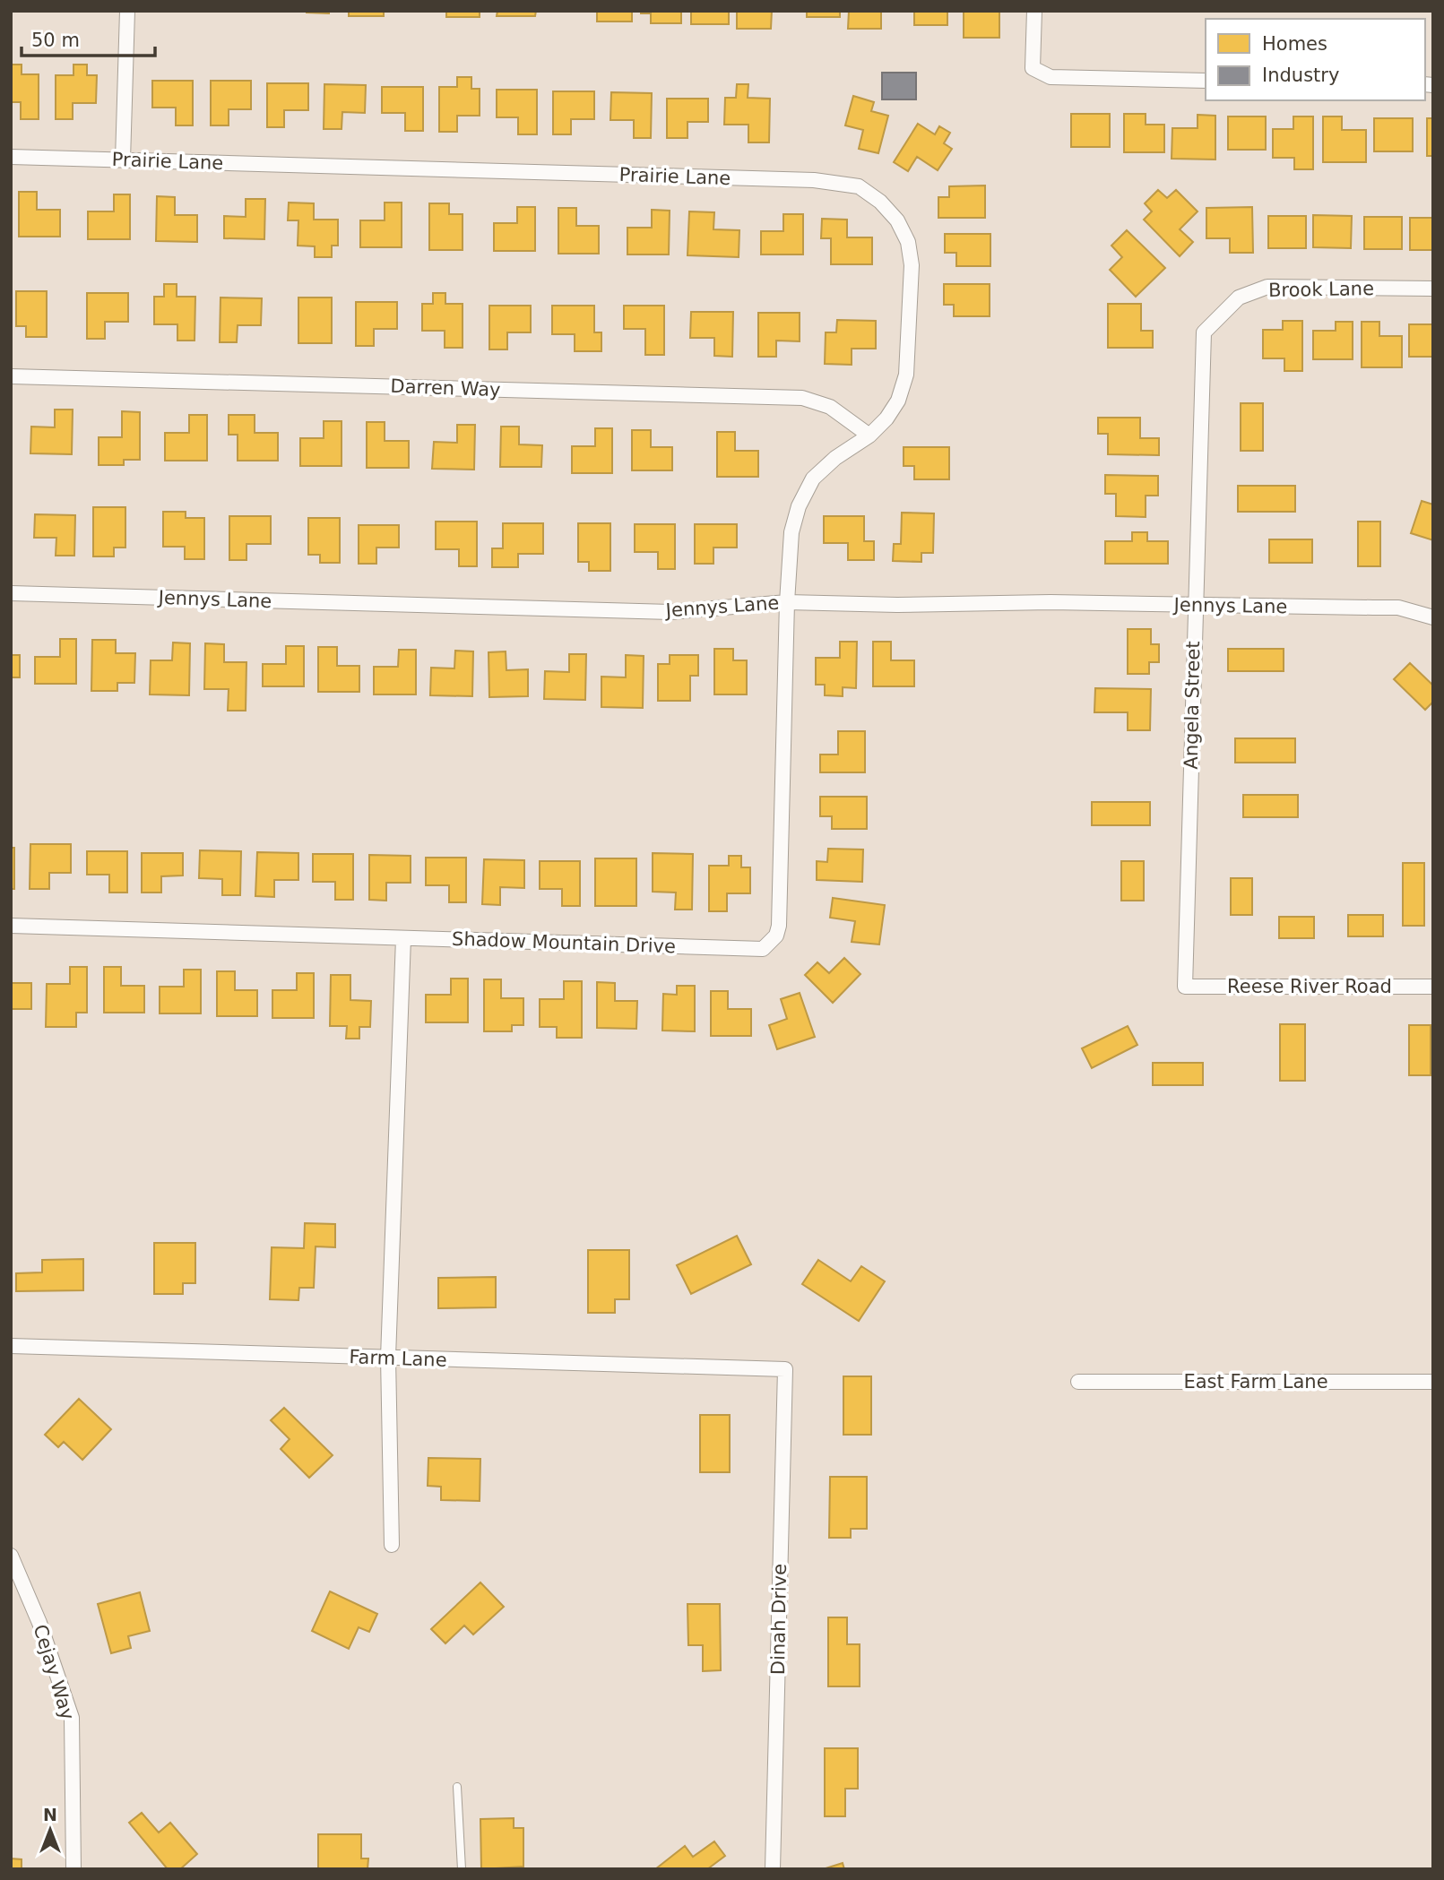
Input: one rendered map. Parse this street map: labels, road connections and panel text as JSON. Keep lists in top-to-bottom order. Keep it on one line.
{"streets":{"street":["Prairie Lane","Brook Lane","Darren Way","Jennys Lane","Angela Street","Shadow Mountain Drive","Reese River Road","Farm Lane","East Farm Lane","Dinah Drive","Cejay Way"]},"crossings":[["Prairie Lane","Darren Way"],["Prairie Lane","Jennys Lane"],["Prairie Lane","Shadow Mountain Drive"],["Brook Lane","Angela Street"],["Jennys Lane","Angela Street"],["Jennys Lane","Shadow Mountain Drive"],["Angela Street","Reese River Road"],["Farm Lane","Dinah Drive"]],"legend":["Homes","Industry"],"scale_bar":"50 m","north":"top"}
